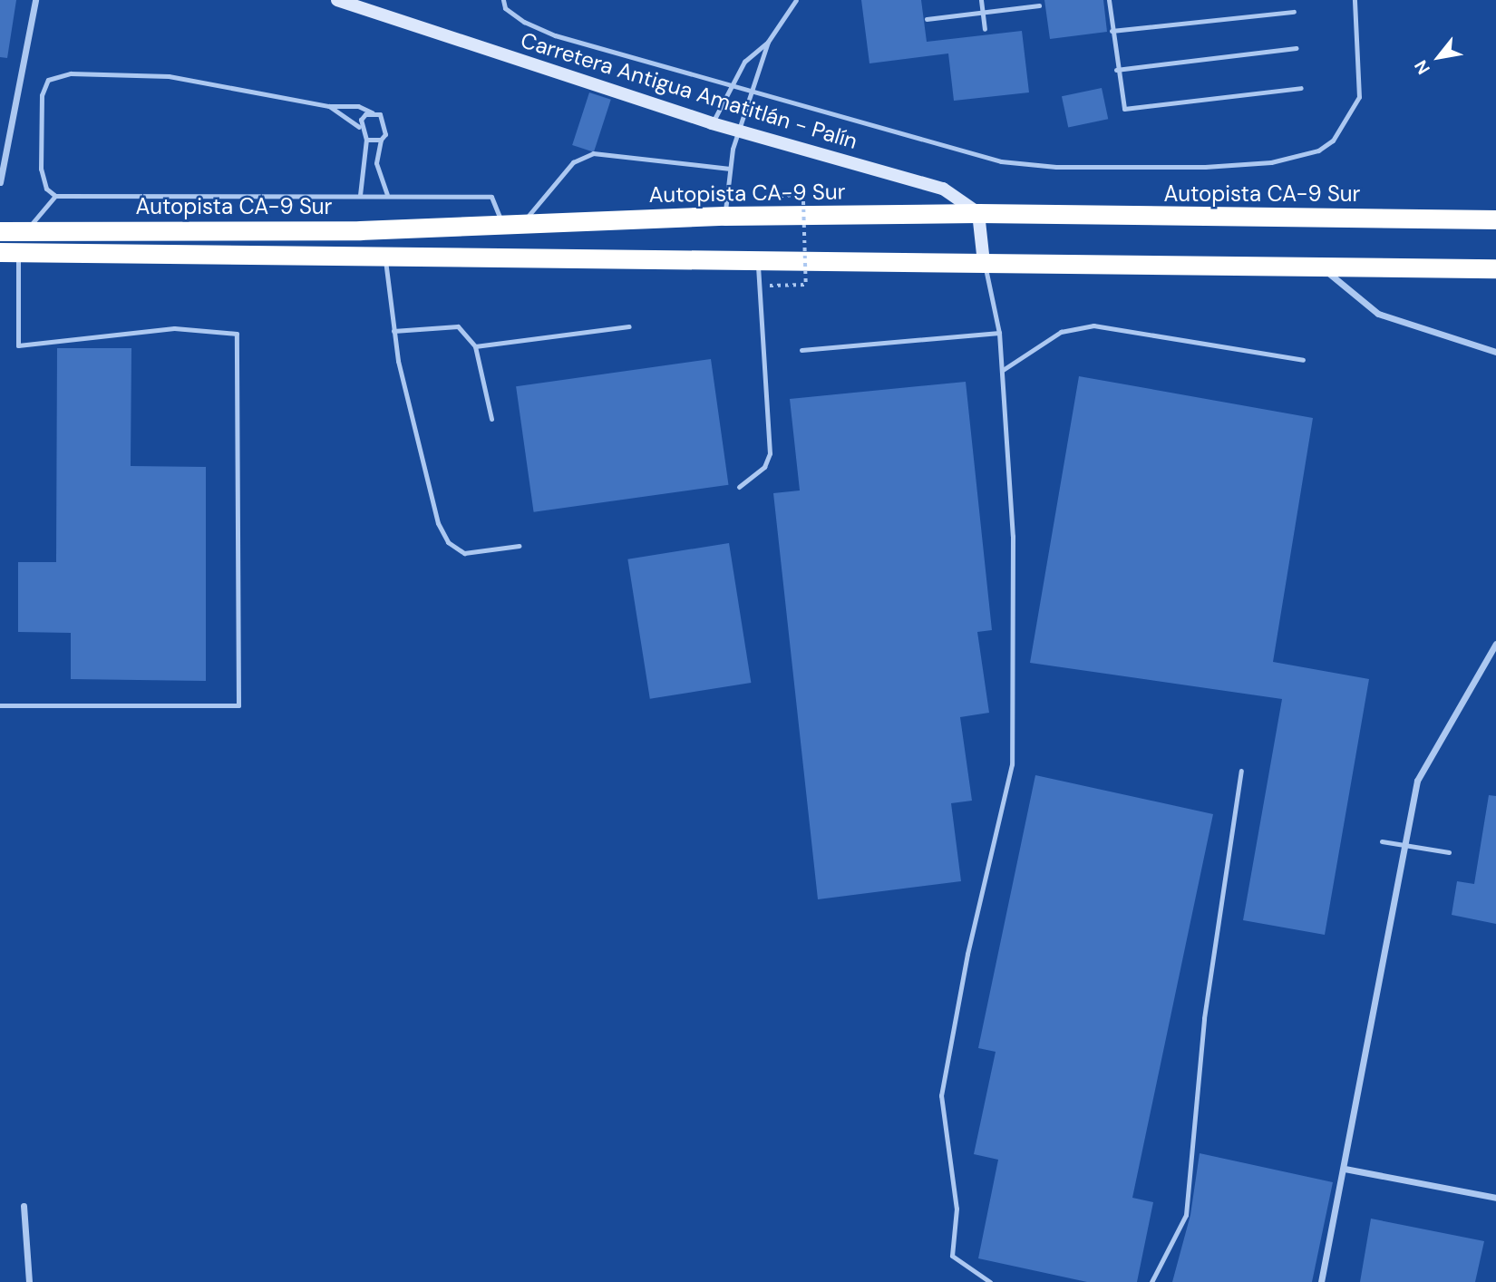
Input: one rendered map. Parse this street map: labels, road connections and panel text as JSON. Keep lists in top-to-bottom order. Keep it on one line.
{"streets":{"highway":["Autopista CA-9 Sur"],"main road":["Carretera Antigua Amatitlán - Palín"]},"crossings":[["Carretera Antigua Amatitlán - Palín","Autopista CA-9 Sur"]],"north":"bottom left"}
